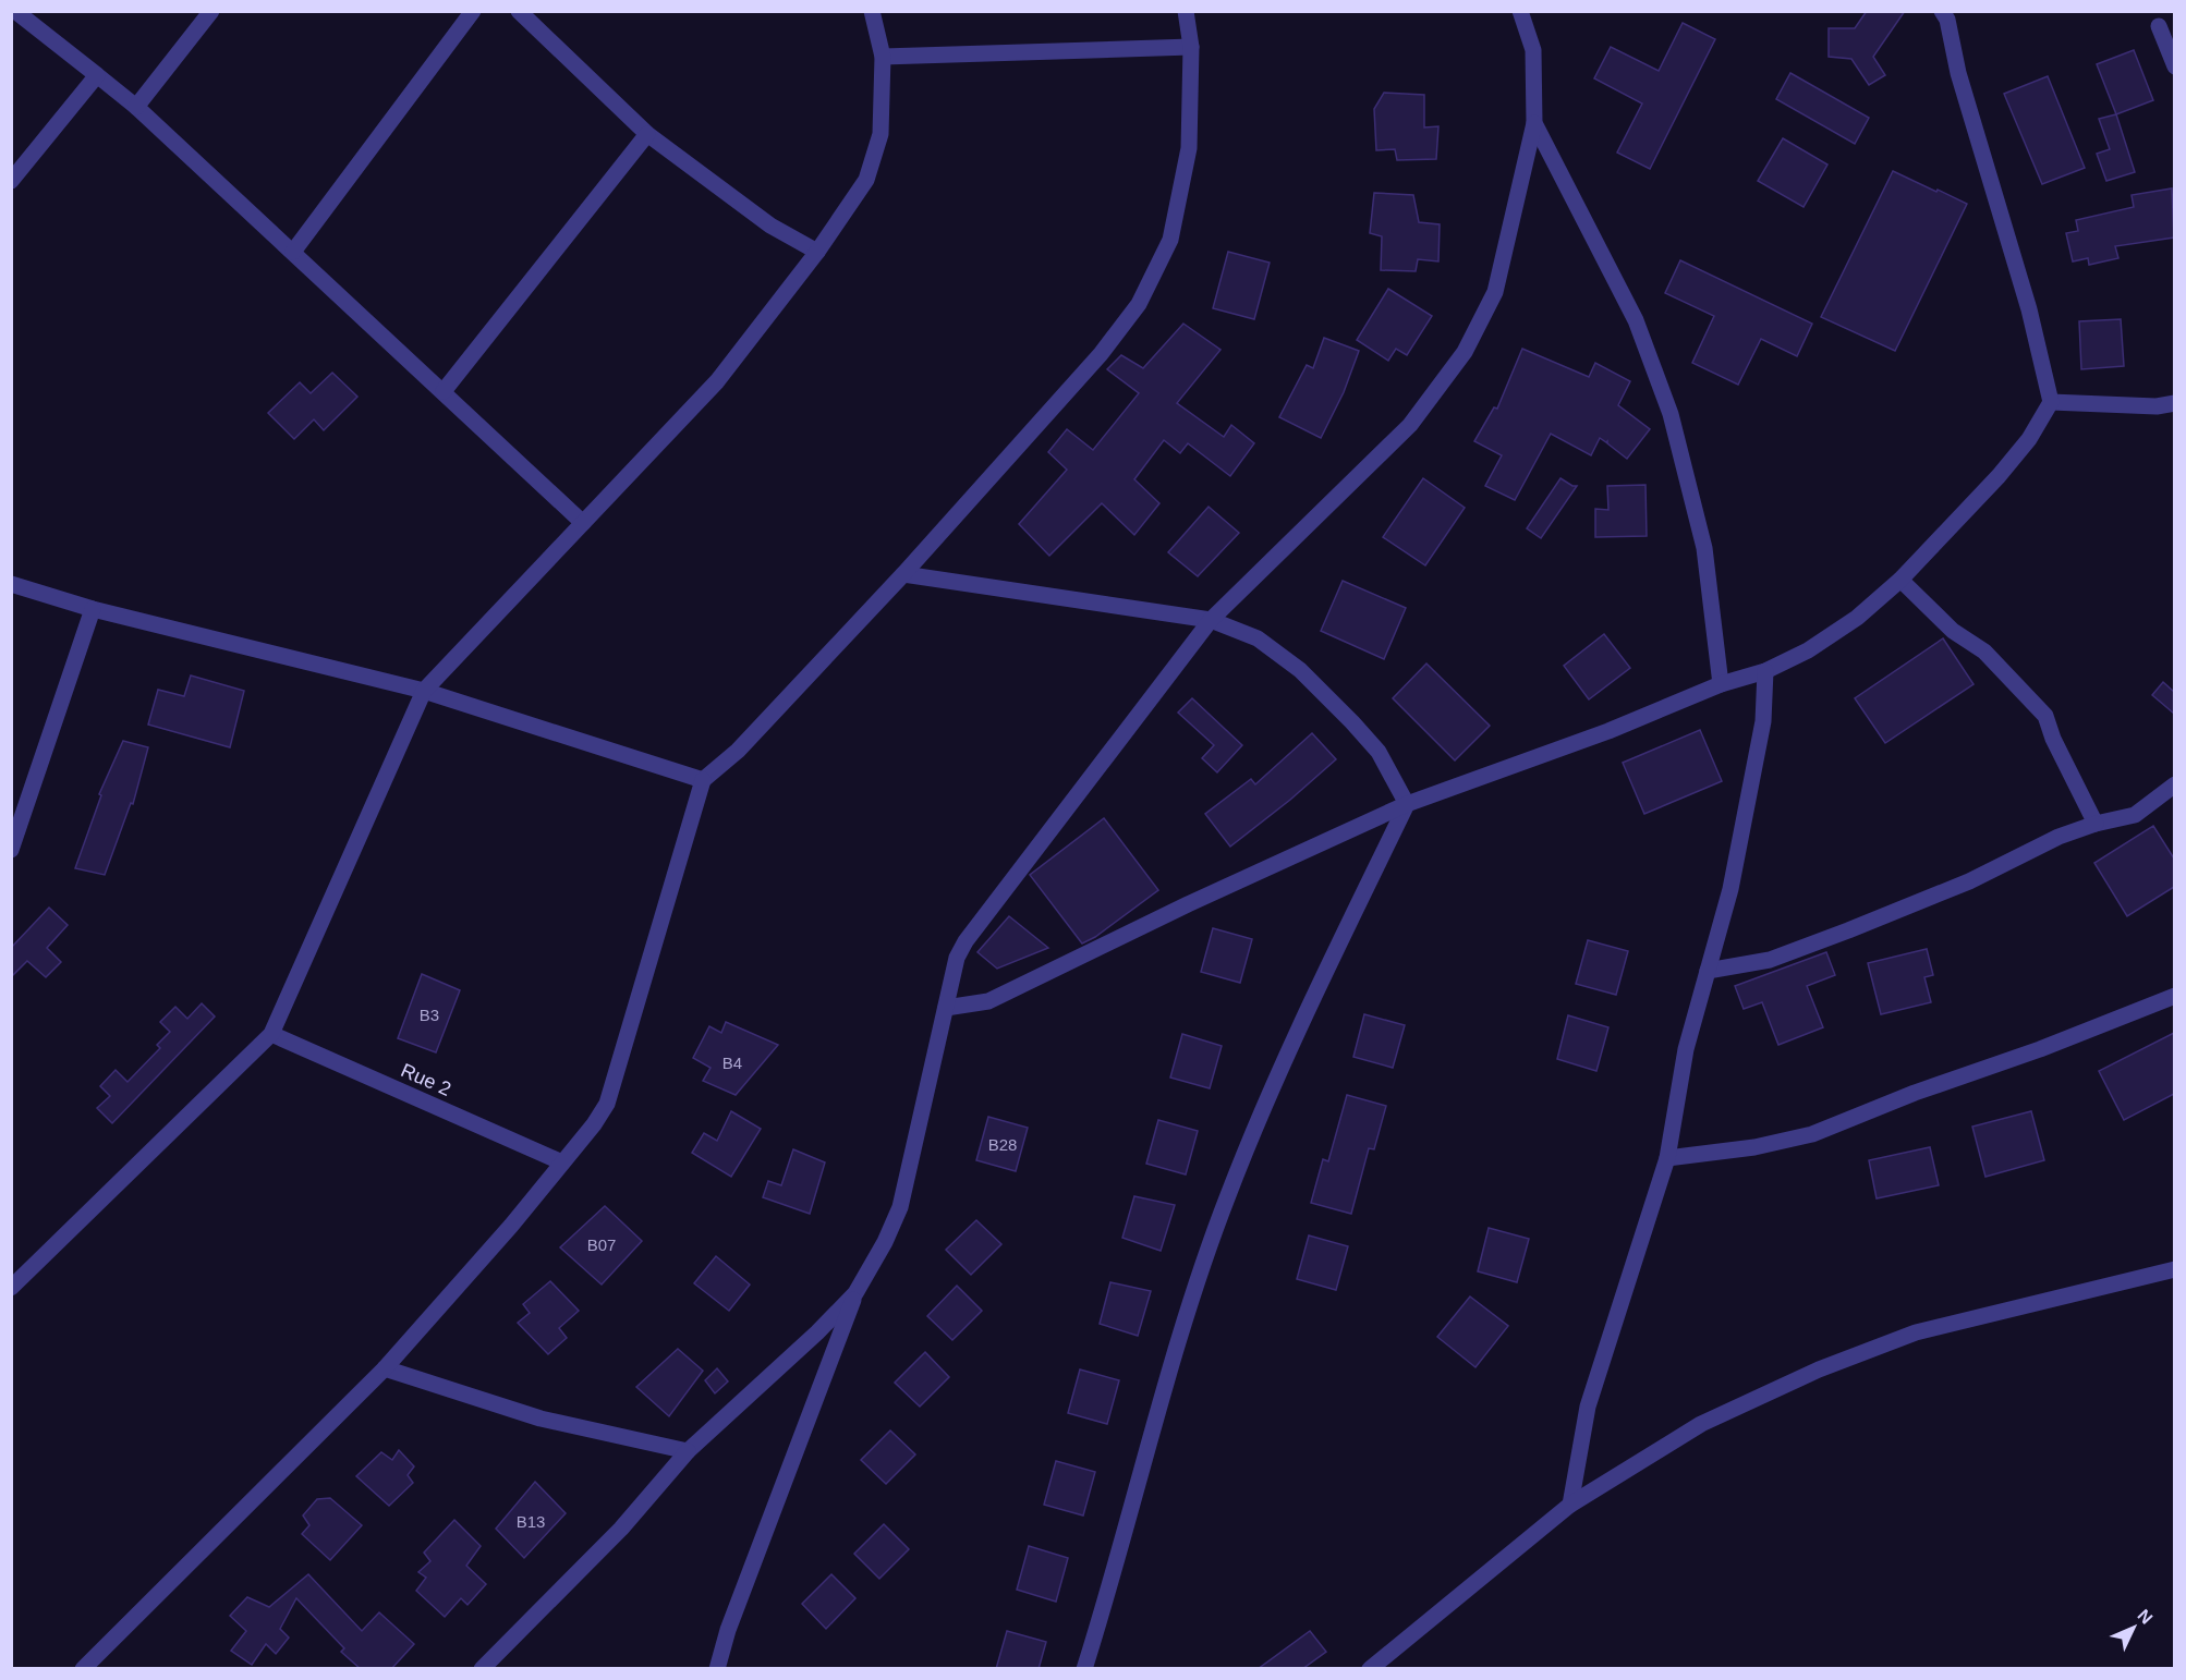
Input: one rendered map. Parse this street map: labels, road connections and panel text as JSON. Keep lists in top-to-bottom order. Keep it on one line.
{"streets":{"street":["Rue 2"]},"house_numbers":["B3","B4","B28","B07","B13"],"north":"top right"}
